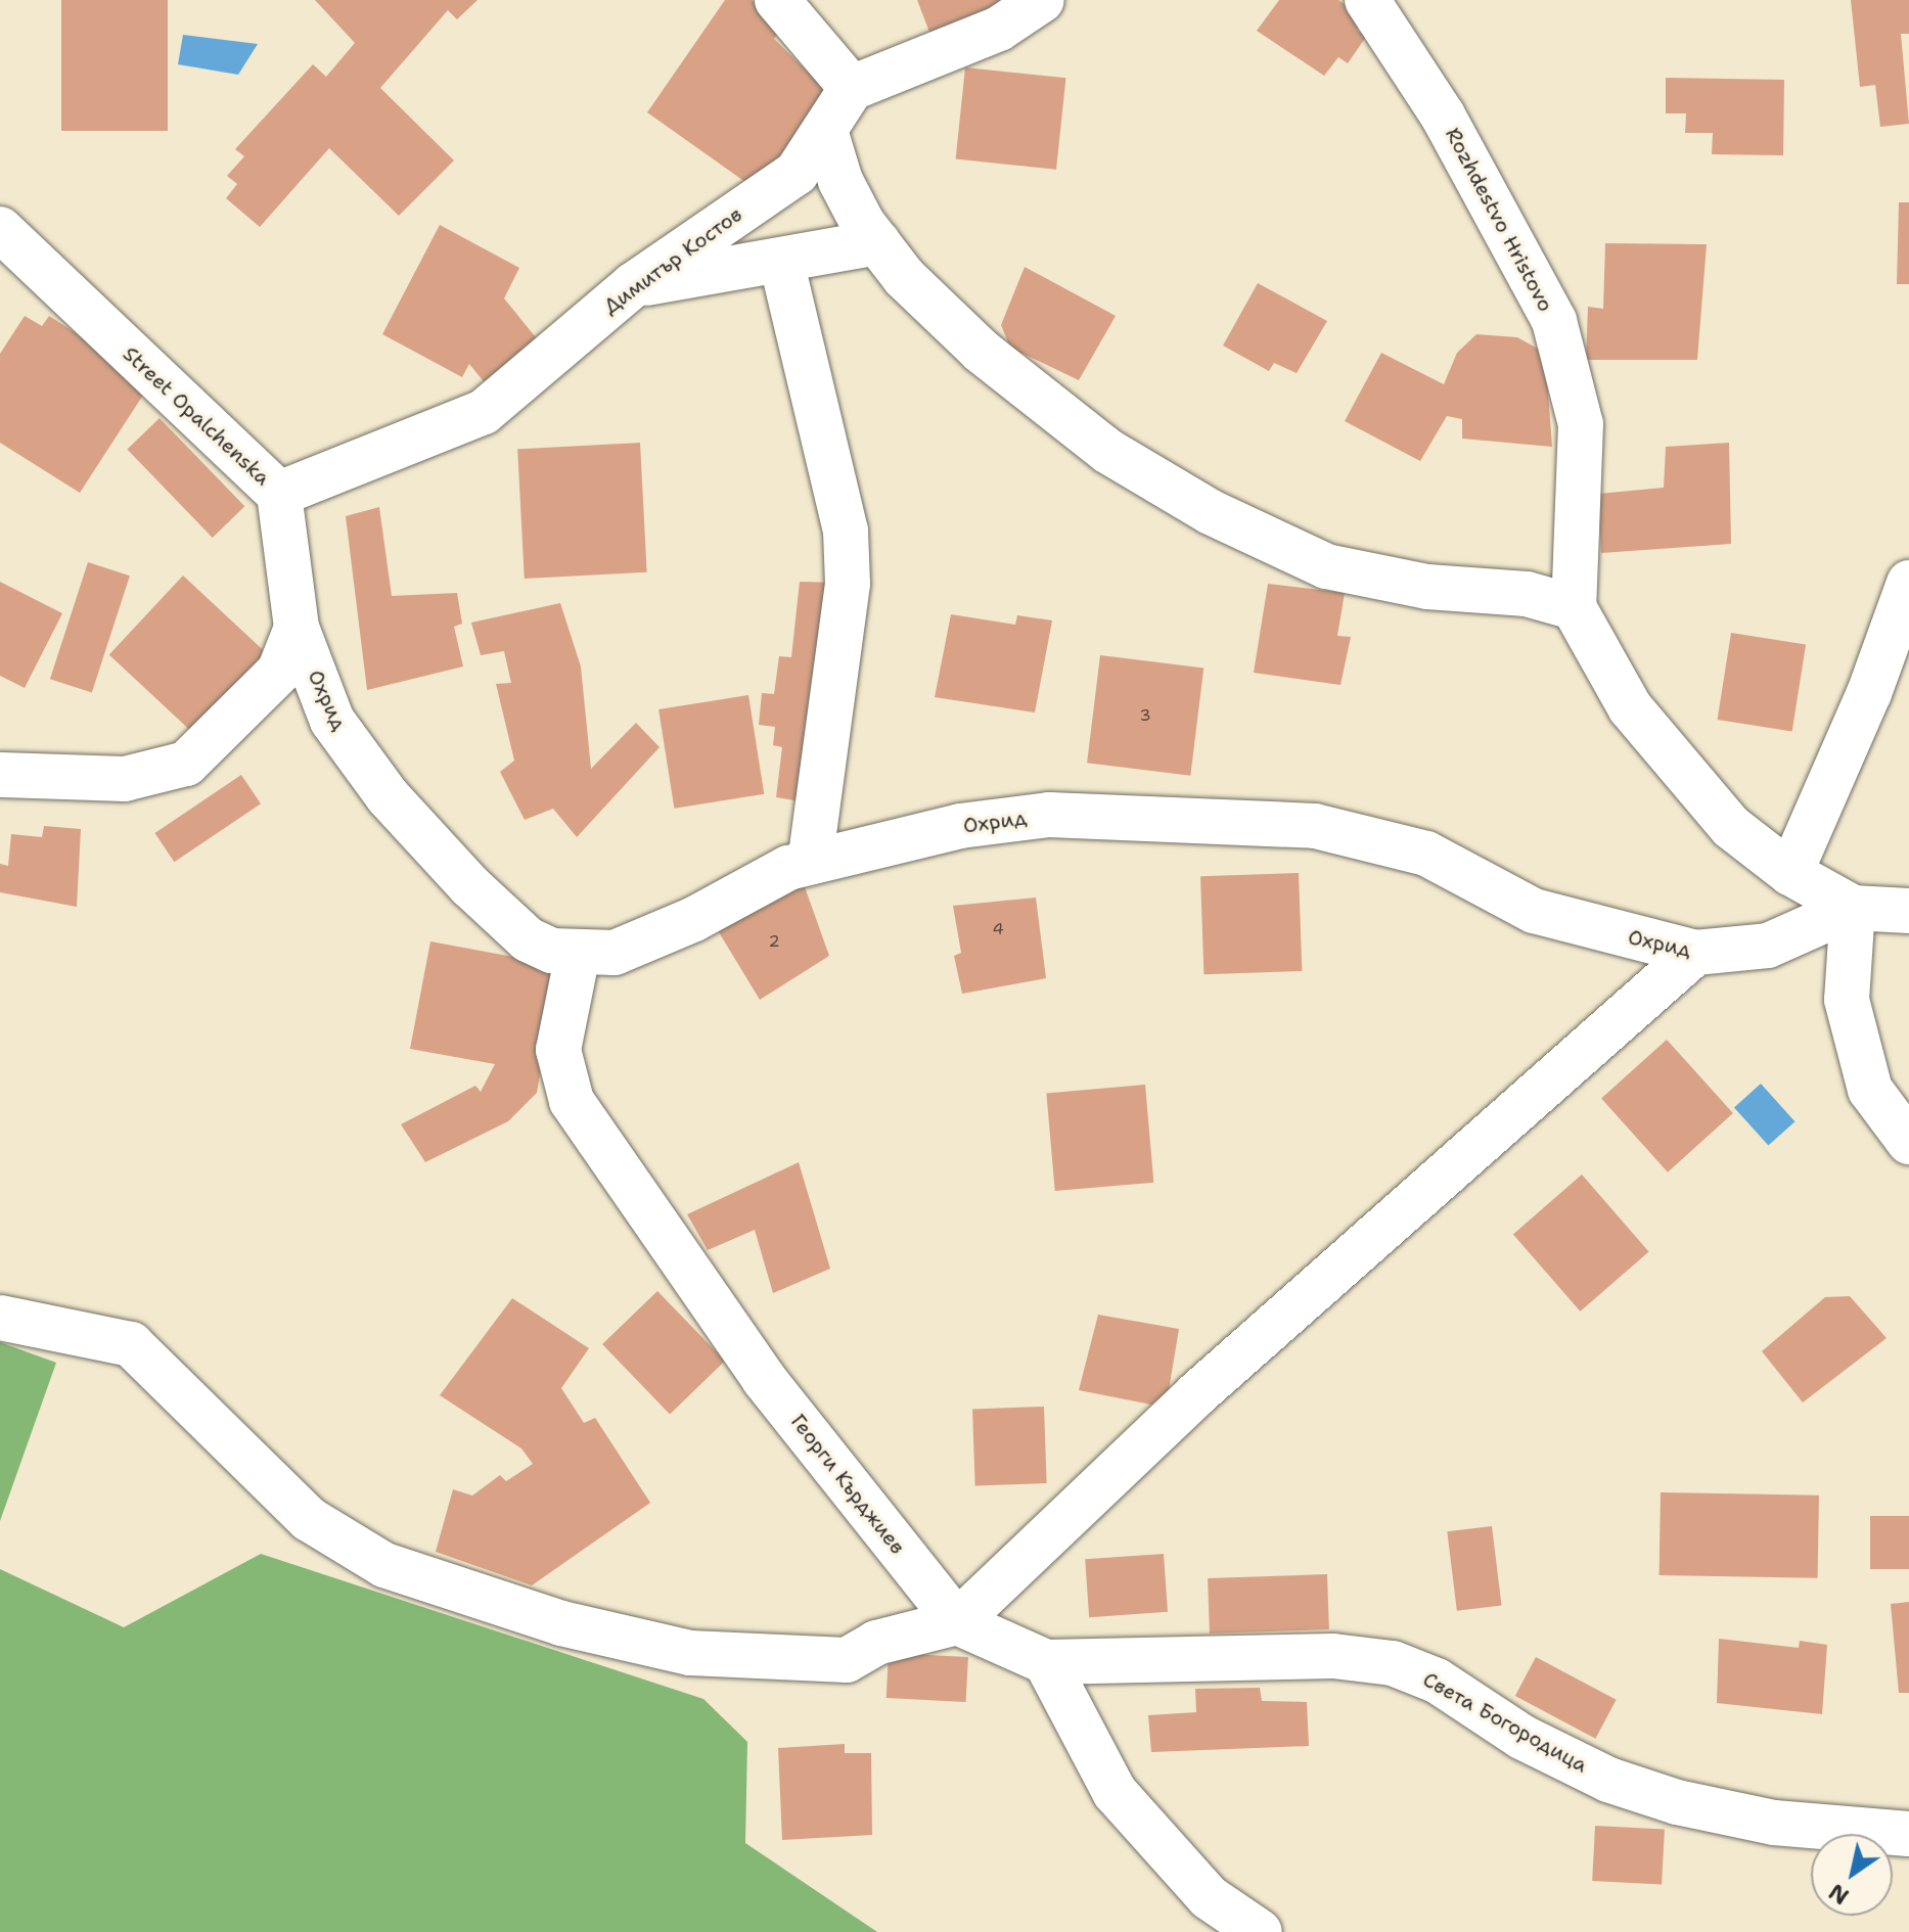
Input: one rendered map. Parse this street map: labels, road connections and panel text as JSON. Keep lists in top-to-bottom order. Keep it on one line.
{"streets":{"street":["Rozhdestvo Hristovo","Димитър Костов","Street Opalchenska","Охрид","Георги Кърджиев","Света Богородица"]},"crossings":[["Димитър Костов","Street Opalchenska"],["Street Opalchenska","Охрид"],["Охрид","Георги Кърджиев"],["Георги Кърджиев","Света Богородица"]],"house_numbers":["3","4","2"],"north":"bottom left"}
